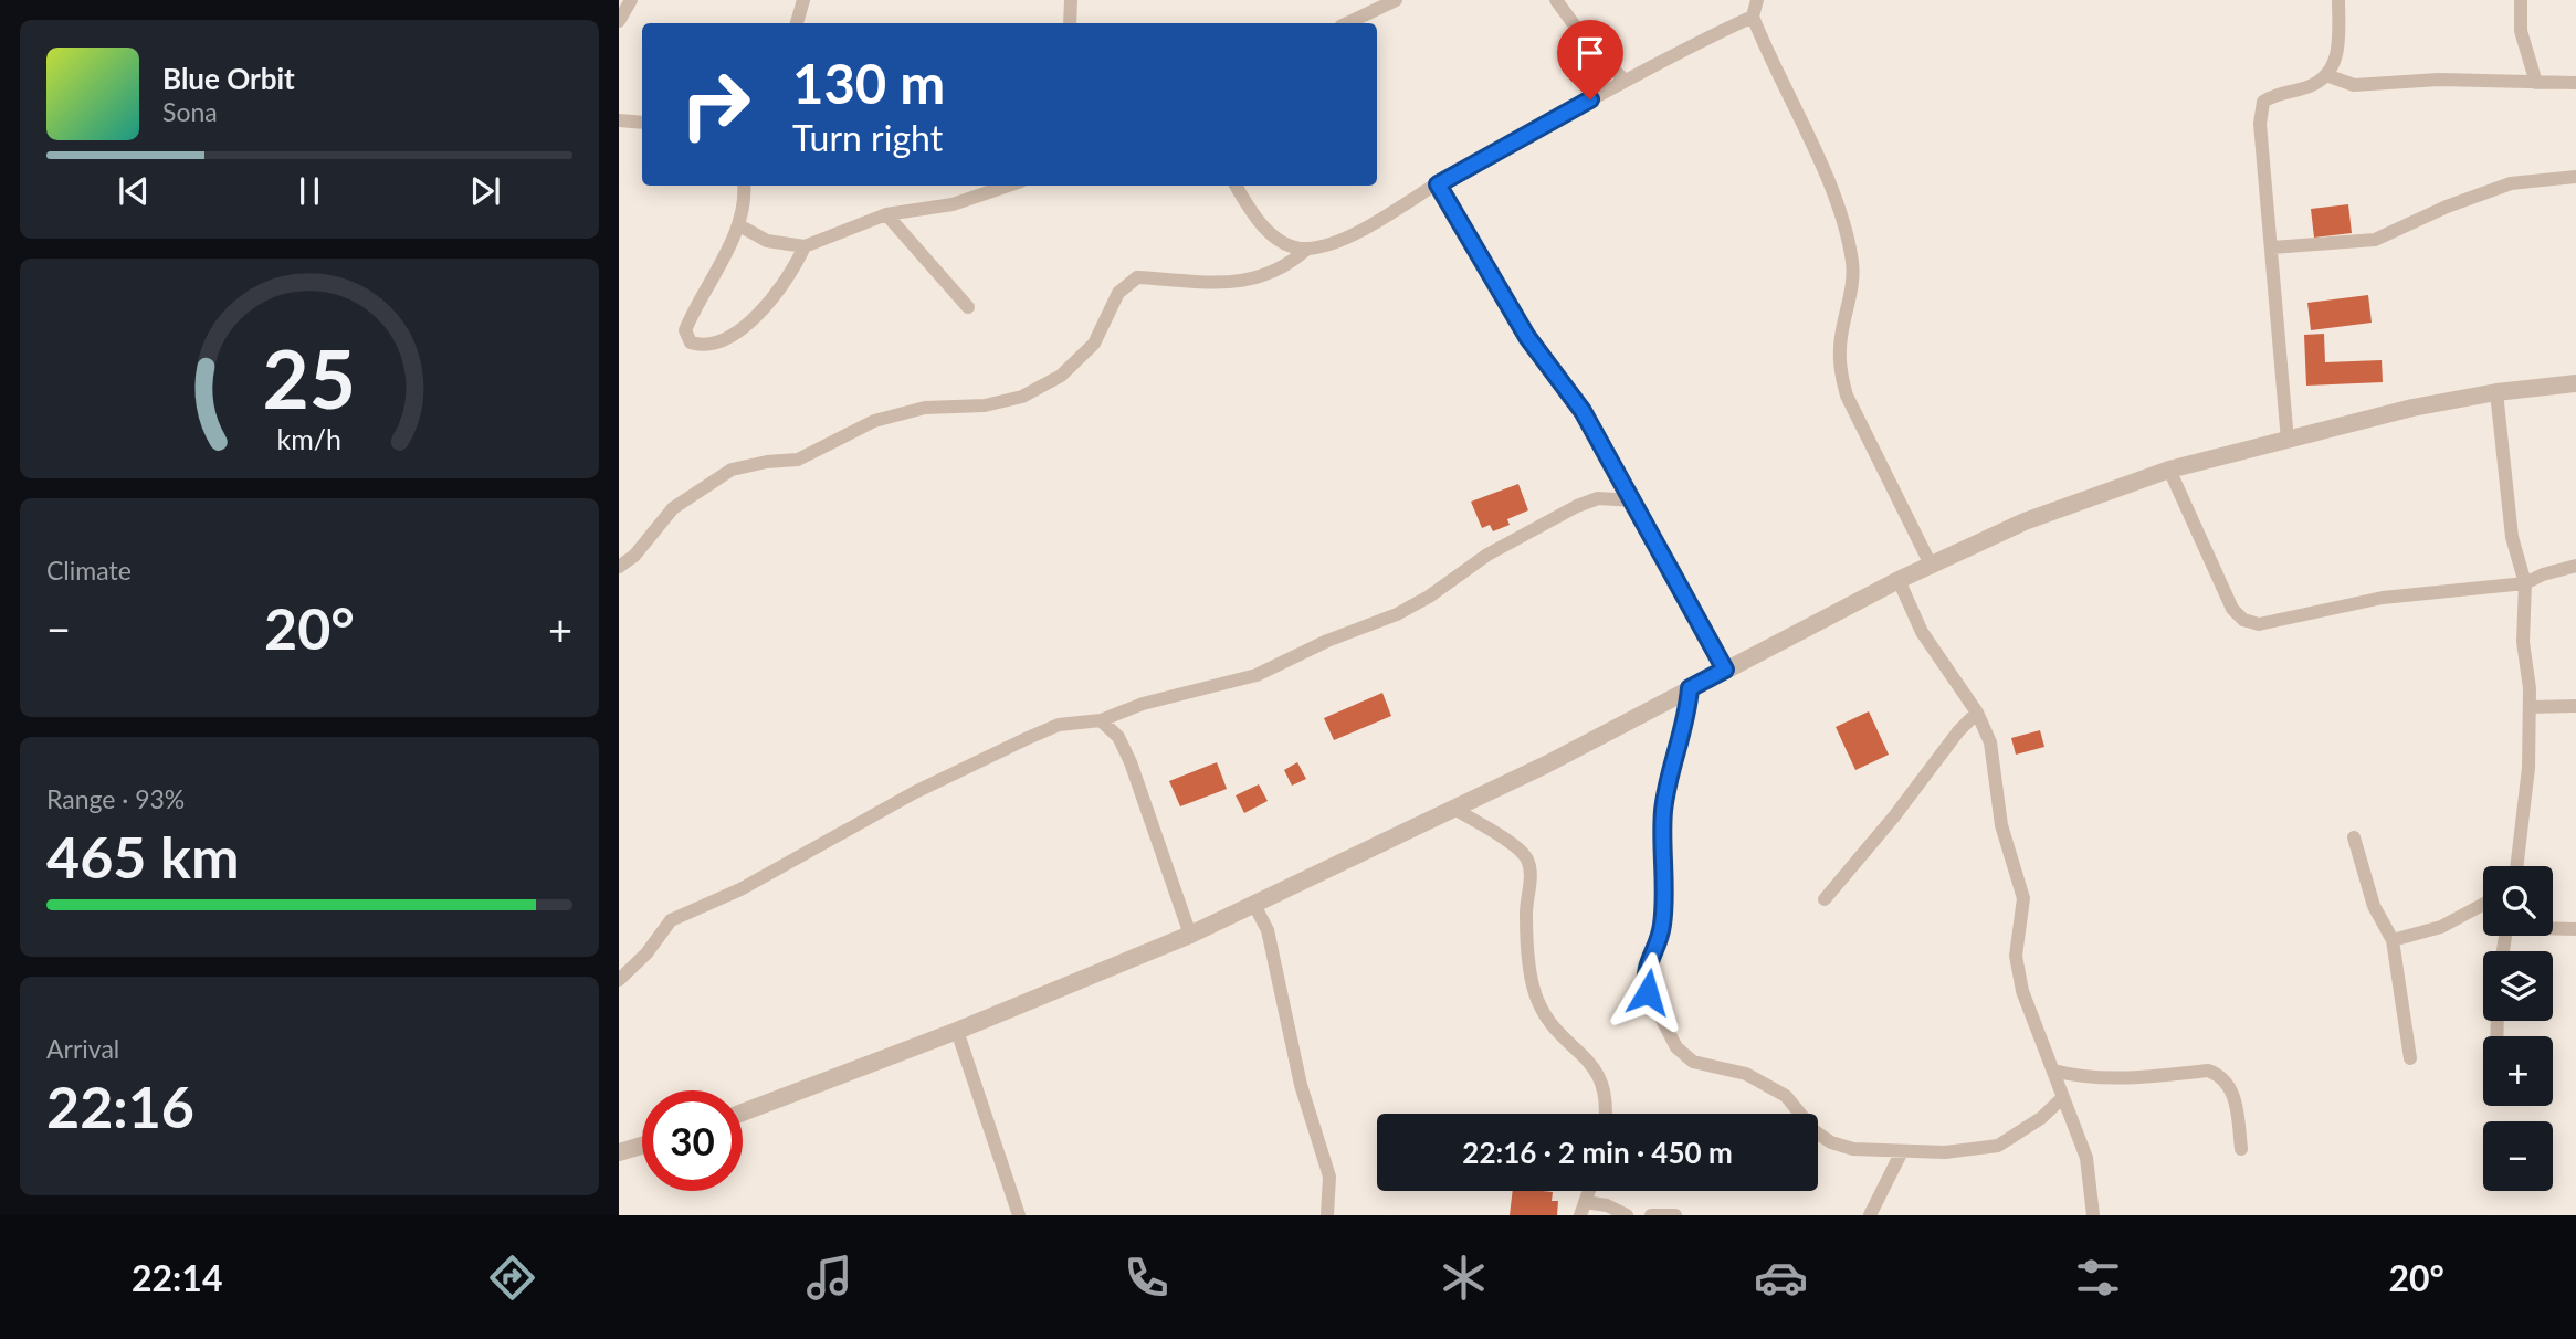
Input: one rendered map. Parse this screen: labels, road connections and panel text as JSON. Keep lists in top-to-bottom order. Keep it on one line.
{"page":{"turn":["130 m","Turn right"],"song":["Blue Orbit","Sona"],"tile":["Climate",["Range · 93%","465 km"],["Arrival","22:16"]],"heat":["−","20°","+"],"map_buttons":["+","−"],"limit":"30","trip":"22:16 · 2 min · 450 m","tabs":["22:14","20°"],"gauge":["25","km/h"]}}
